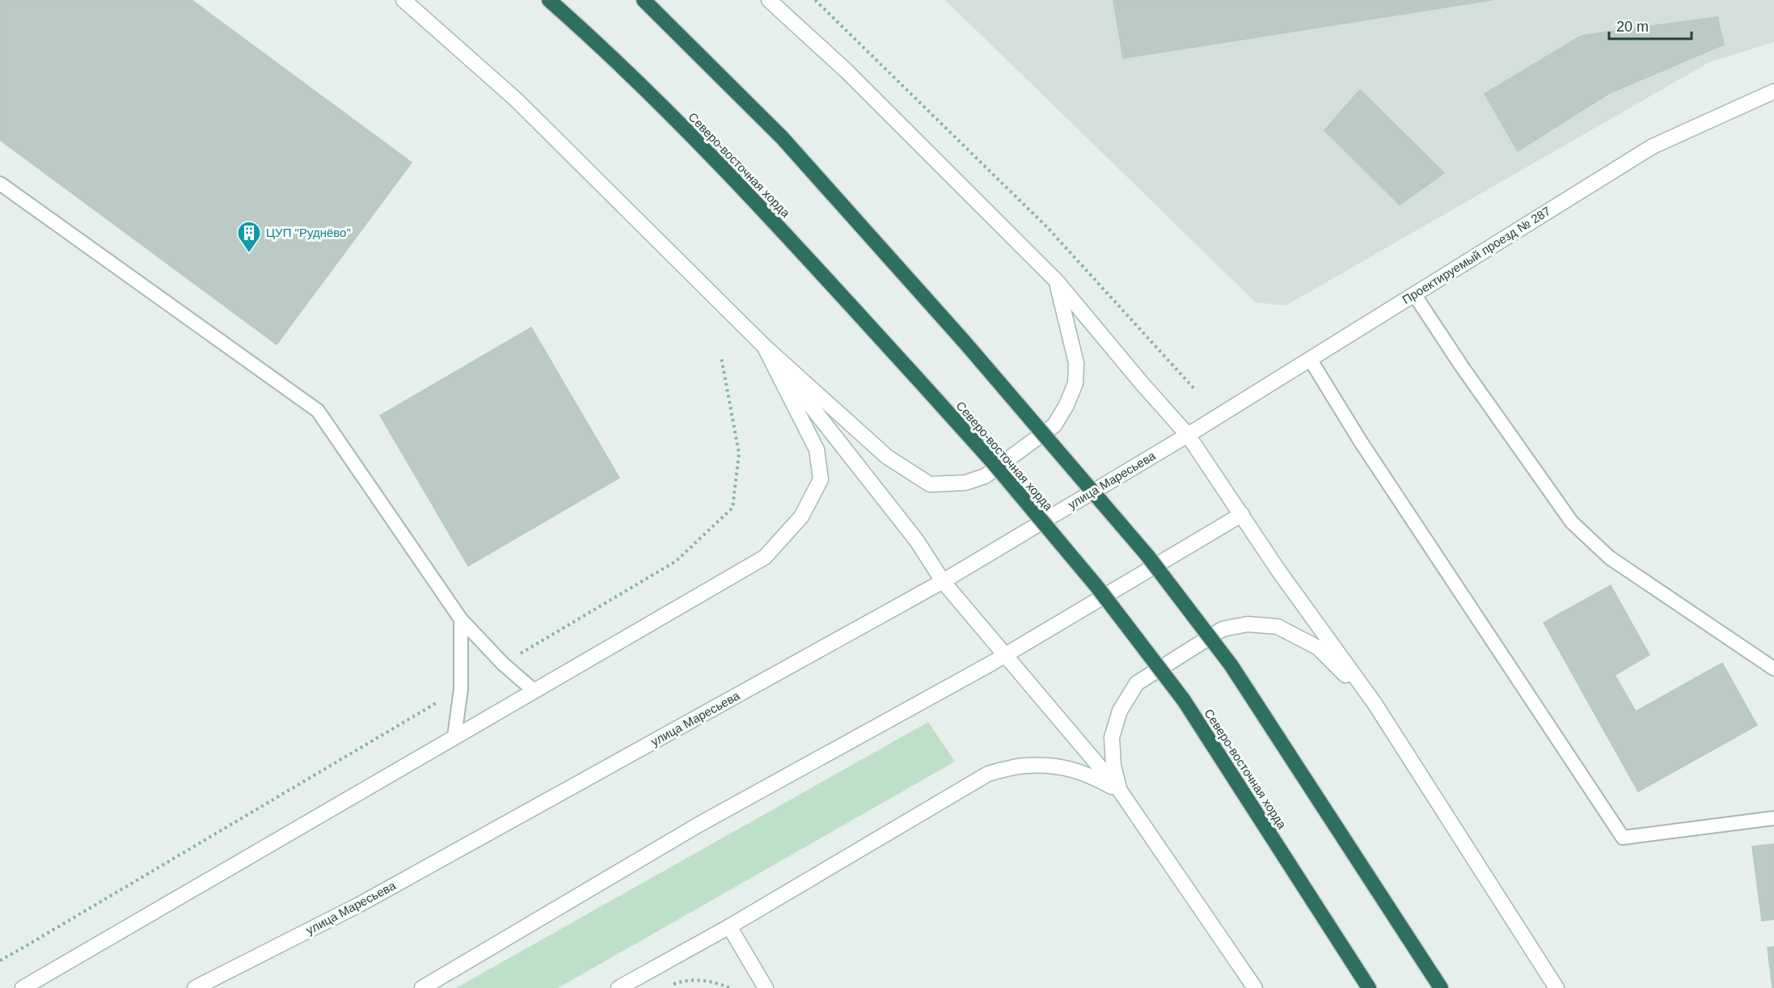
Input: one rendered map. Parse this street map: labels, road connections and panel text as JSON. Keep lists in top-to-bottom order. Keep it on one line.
{"streets":{"highway":["Северо-восточная хорда"],"street":["Проектируемый проезд № 287","улица Маресьева"]},"crossings":[["Проектируемый проезд № 287","улица Маресьева"]],"places":{"building":["ЦУП \"Руднёво\""]},"scale_bar":"20 m"}
